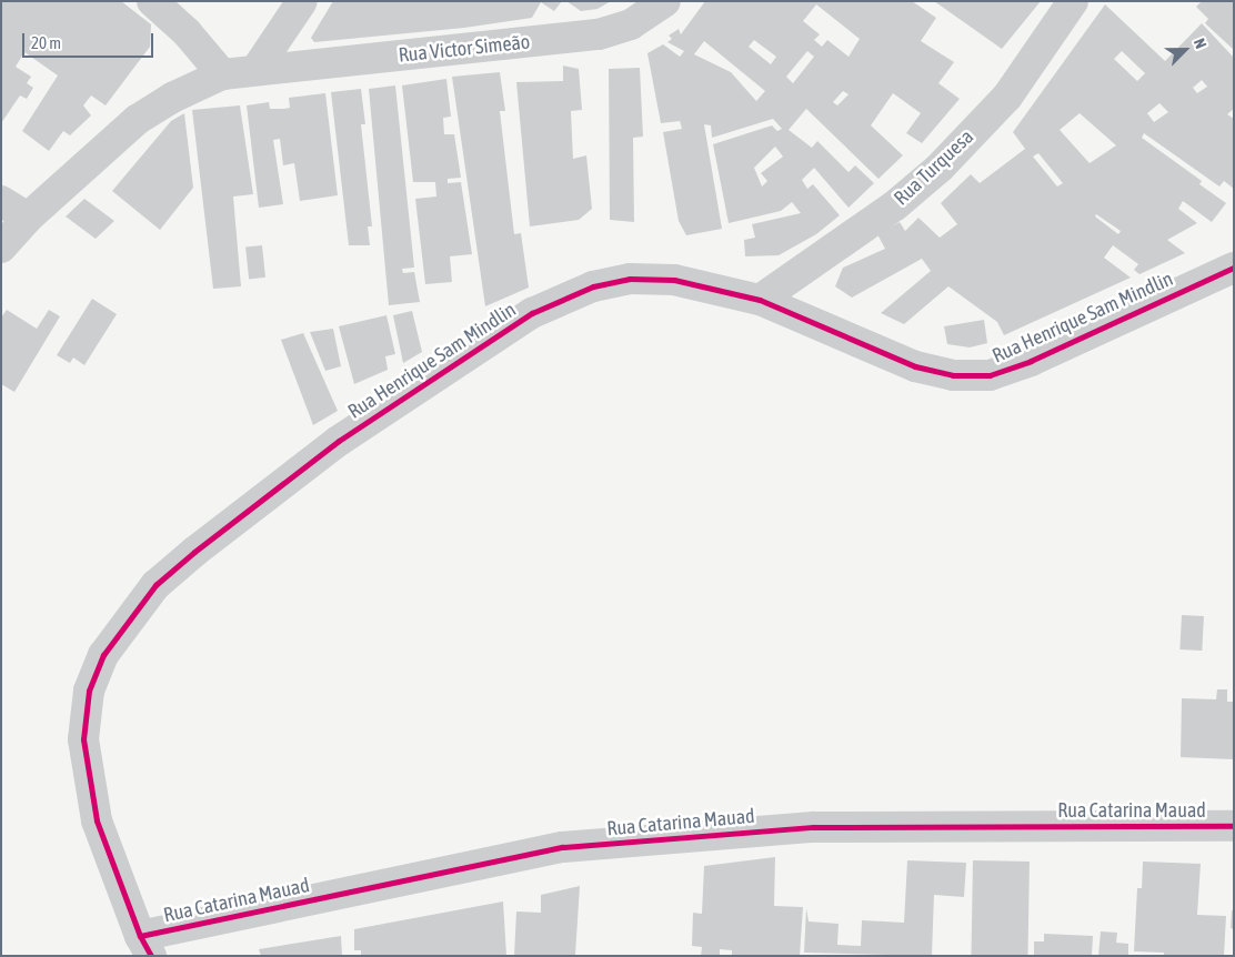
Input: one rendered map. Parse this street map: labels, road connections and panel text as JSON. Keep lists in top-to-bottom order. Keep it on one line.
{"streets":{"street":["Rua Victor Simeão","Rua Turquesa","Rua Henrique Sam Mindlin","Rua Catarina Mauad"]},"crossings":[["Rua Turquesa","Rua Henrique Sam Mindlin"],["Rua Henrique Sam Mindlin","Rua Catarina Mauad"]],"scale_bar":"20 m","north":"top right"}
